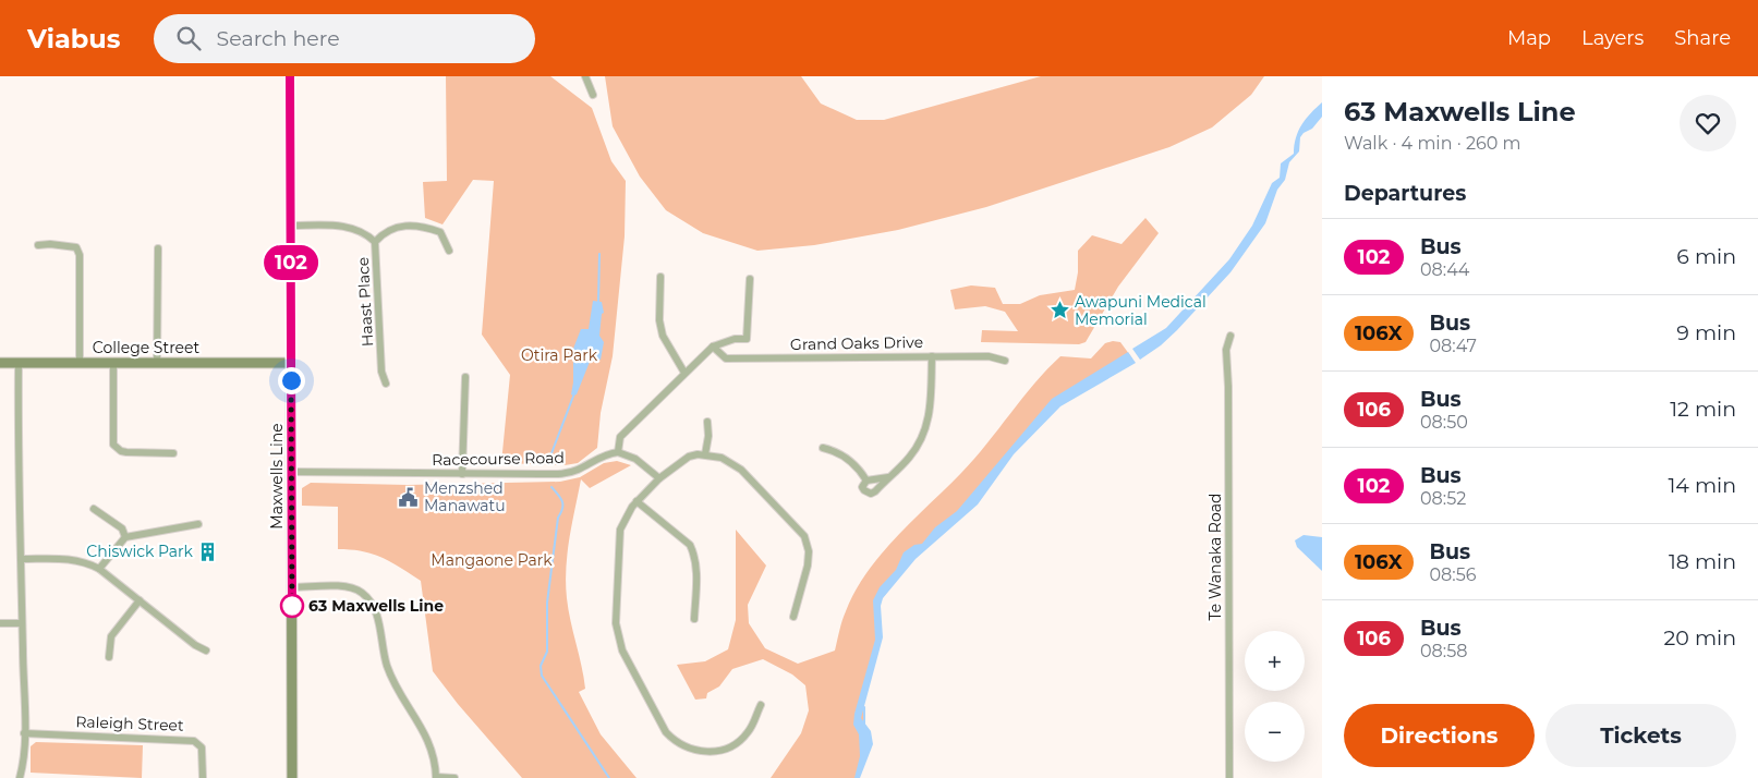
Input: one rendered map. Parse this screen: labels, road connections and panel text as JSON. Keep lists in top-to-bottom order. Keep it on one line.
{"streets":{"main road":["College Street","Maxwells Line"],"street":["Haast Place","Grand Oaks Drive","Racecourse Road","Te Wanaka Road","Raleigh Street"]},"crossings":[["Haast Place","Maxwells Line"],["College Street","Maxwells Line"],["Racecourse Road","Maxwells Line"]],"parks":["Otira Park","Mangaone Park"],"places":{"place":["Awapuni Medical Memorial"],"public building":["Menzshed Manawatu"],"building":["Chiswick Park"],"other":["63 Maxwells Line"]},"lines":["bus line 102"],"page":{"header":"Viabus","search":"Search here","nav":["Map","Layers","Share"],"on_map":"102","heading":[["63 Maxwells Line","Walk · 4 min · 260 m"],"Departures"],"list":[{"mark":"102","name":"Bus","note":"08:44","value":"6 min"},{"mark":"106X","name":"Bus","note":"08:47","value":"9 min"},{"mark":"106","name":"Bus","note":"08:50","value":"12 min"},{"mark":"102","name":"Bus","note":"08:52","value":"14 min"},{"mark":"106X","name":"Bus","note":"08:56","value":"18 min"},{"mark":"106","name":"Bus","note":"08:58","value":"20 min"}],"map_buttons":["+","−"],"buttons":["Directions","Tickets"]}}
